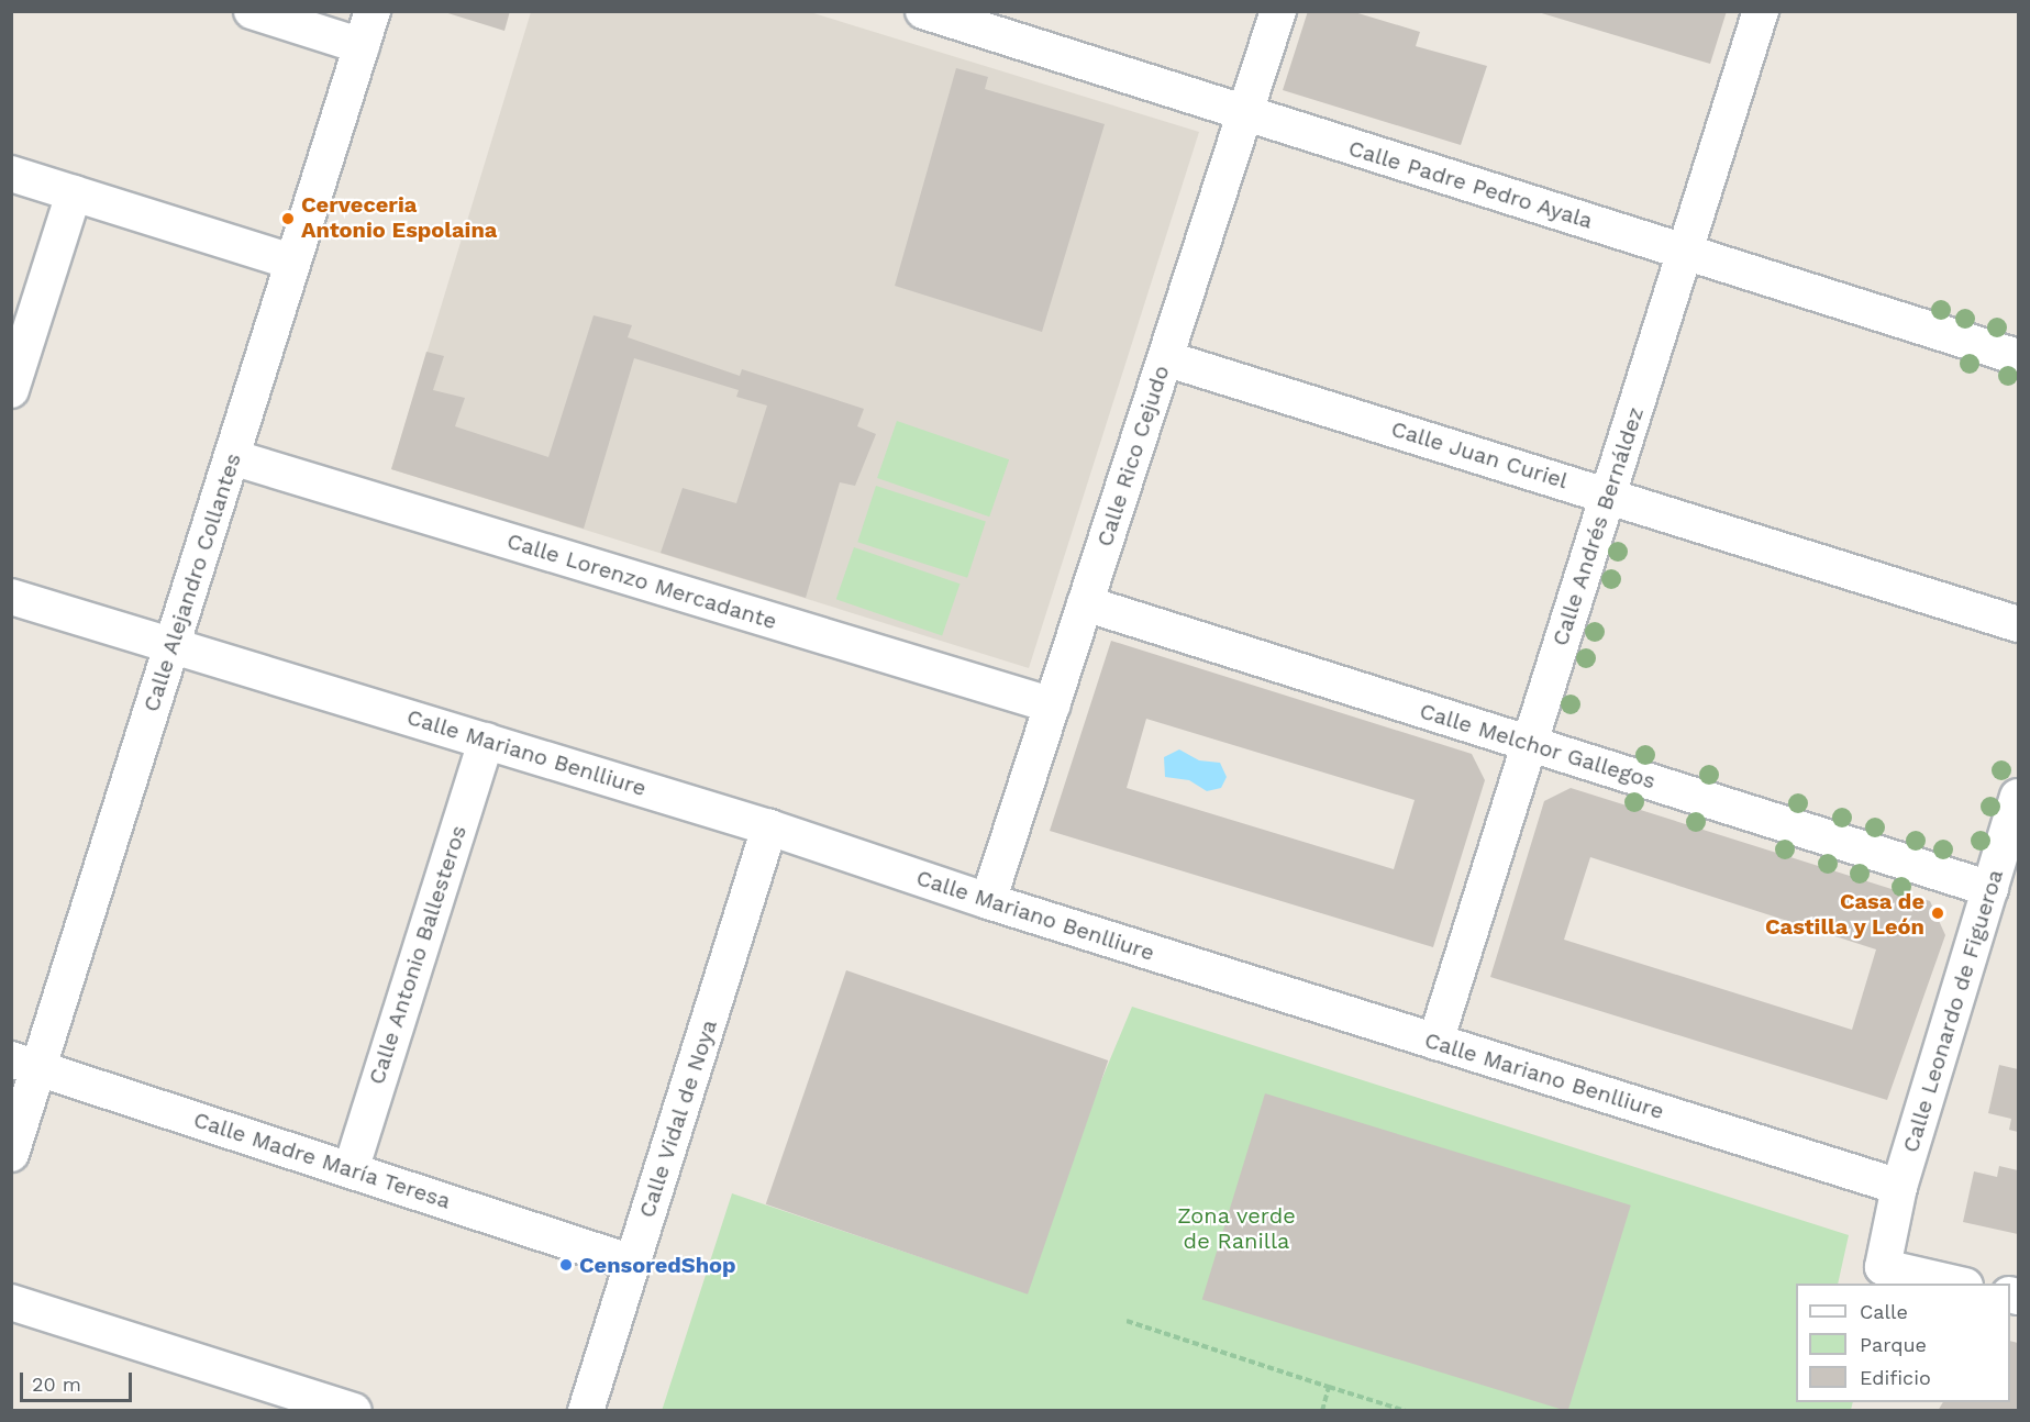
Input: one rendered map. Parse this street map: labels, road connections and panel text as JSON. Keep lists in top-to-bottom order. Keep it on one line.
{"streets":{"street":["Calle Padre Pedro Ayala","Calle Juan Curiel","Calle Rico Cejudo","Calle Andrés Bernáldez","Calle Lorenzo Mercadante","Calle Alejandro Collantes","Calle Melchor Gallegos","Calle Mariano Benlliure","Calle Antonio Ballesteros","Calle Leonardo de Figueroa","Calle Vidal de Noya","Calle Madre María Teresa"]},"crossings":[["Calle Padre Pedro Ayala","Calle Rico Cejudo"],["Calle Padre Pedro Ayala","Calle Andrés Bernáldez"],["Calle Juan Curiel","Calle Rico Cejudo"],["Calle Juan Curiel","Calle Andrés Bernáldez"],["Calle Rico Cejudo","Calle Lorenzo Mercadante"],["Calle Rico Cejudo","Calle Melchor Gallegos"],["Calle Rico Cejudo","Calle Mariano Benlliure"],["Calle Andrés Bernáldez","Calle Melchor Gallegos"],["Calle Andrés Bernáldez","Calle Mariano Benlliure"],["Calle Lorenzo Mercadante","Calle Alejandro Collantes"],["Calle Alejandro Collantes","Calle Mariano Benlliure"],["Calle Alejandro Collantes","Calle Madre María Teresa"],["Calle Melchor Gallegos","Calle Leonardo de Figueroa"],["Calle Mariano Benlliure","Calle Antonio Ballesteros"],["Calle Mariano Benlliure","Calle Leonardo de Figueroa"],["Calle Mariano Benlliure","Calle Vidal de Noya"],["Calle Antonio Ballesteros","Calle Madre María Teresa"],["Calle Vidal de Noya","Calle Madre María Teresa"]],"parks":["Zona verde de Ranilla"],"places":["Cerveceria Antonio Espolaina","Casa de Castilla y León","CensoredShop"],"legend":["Calle","Parque","Edificio"],"scale_bar":"20 m"}
